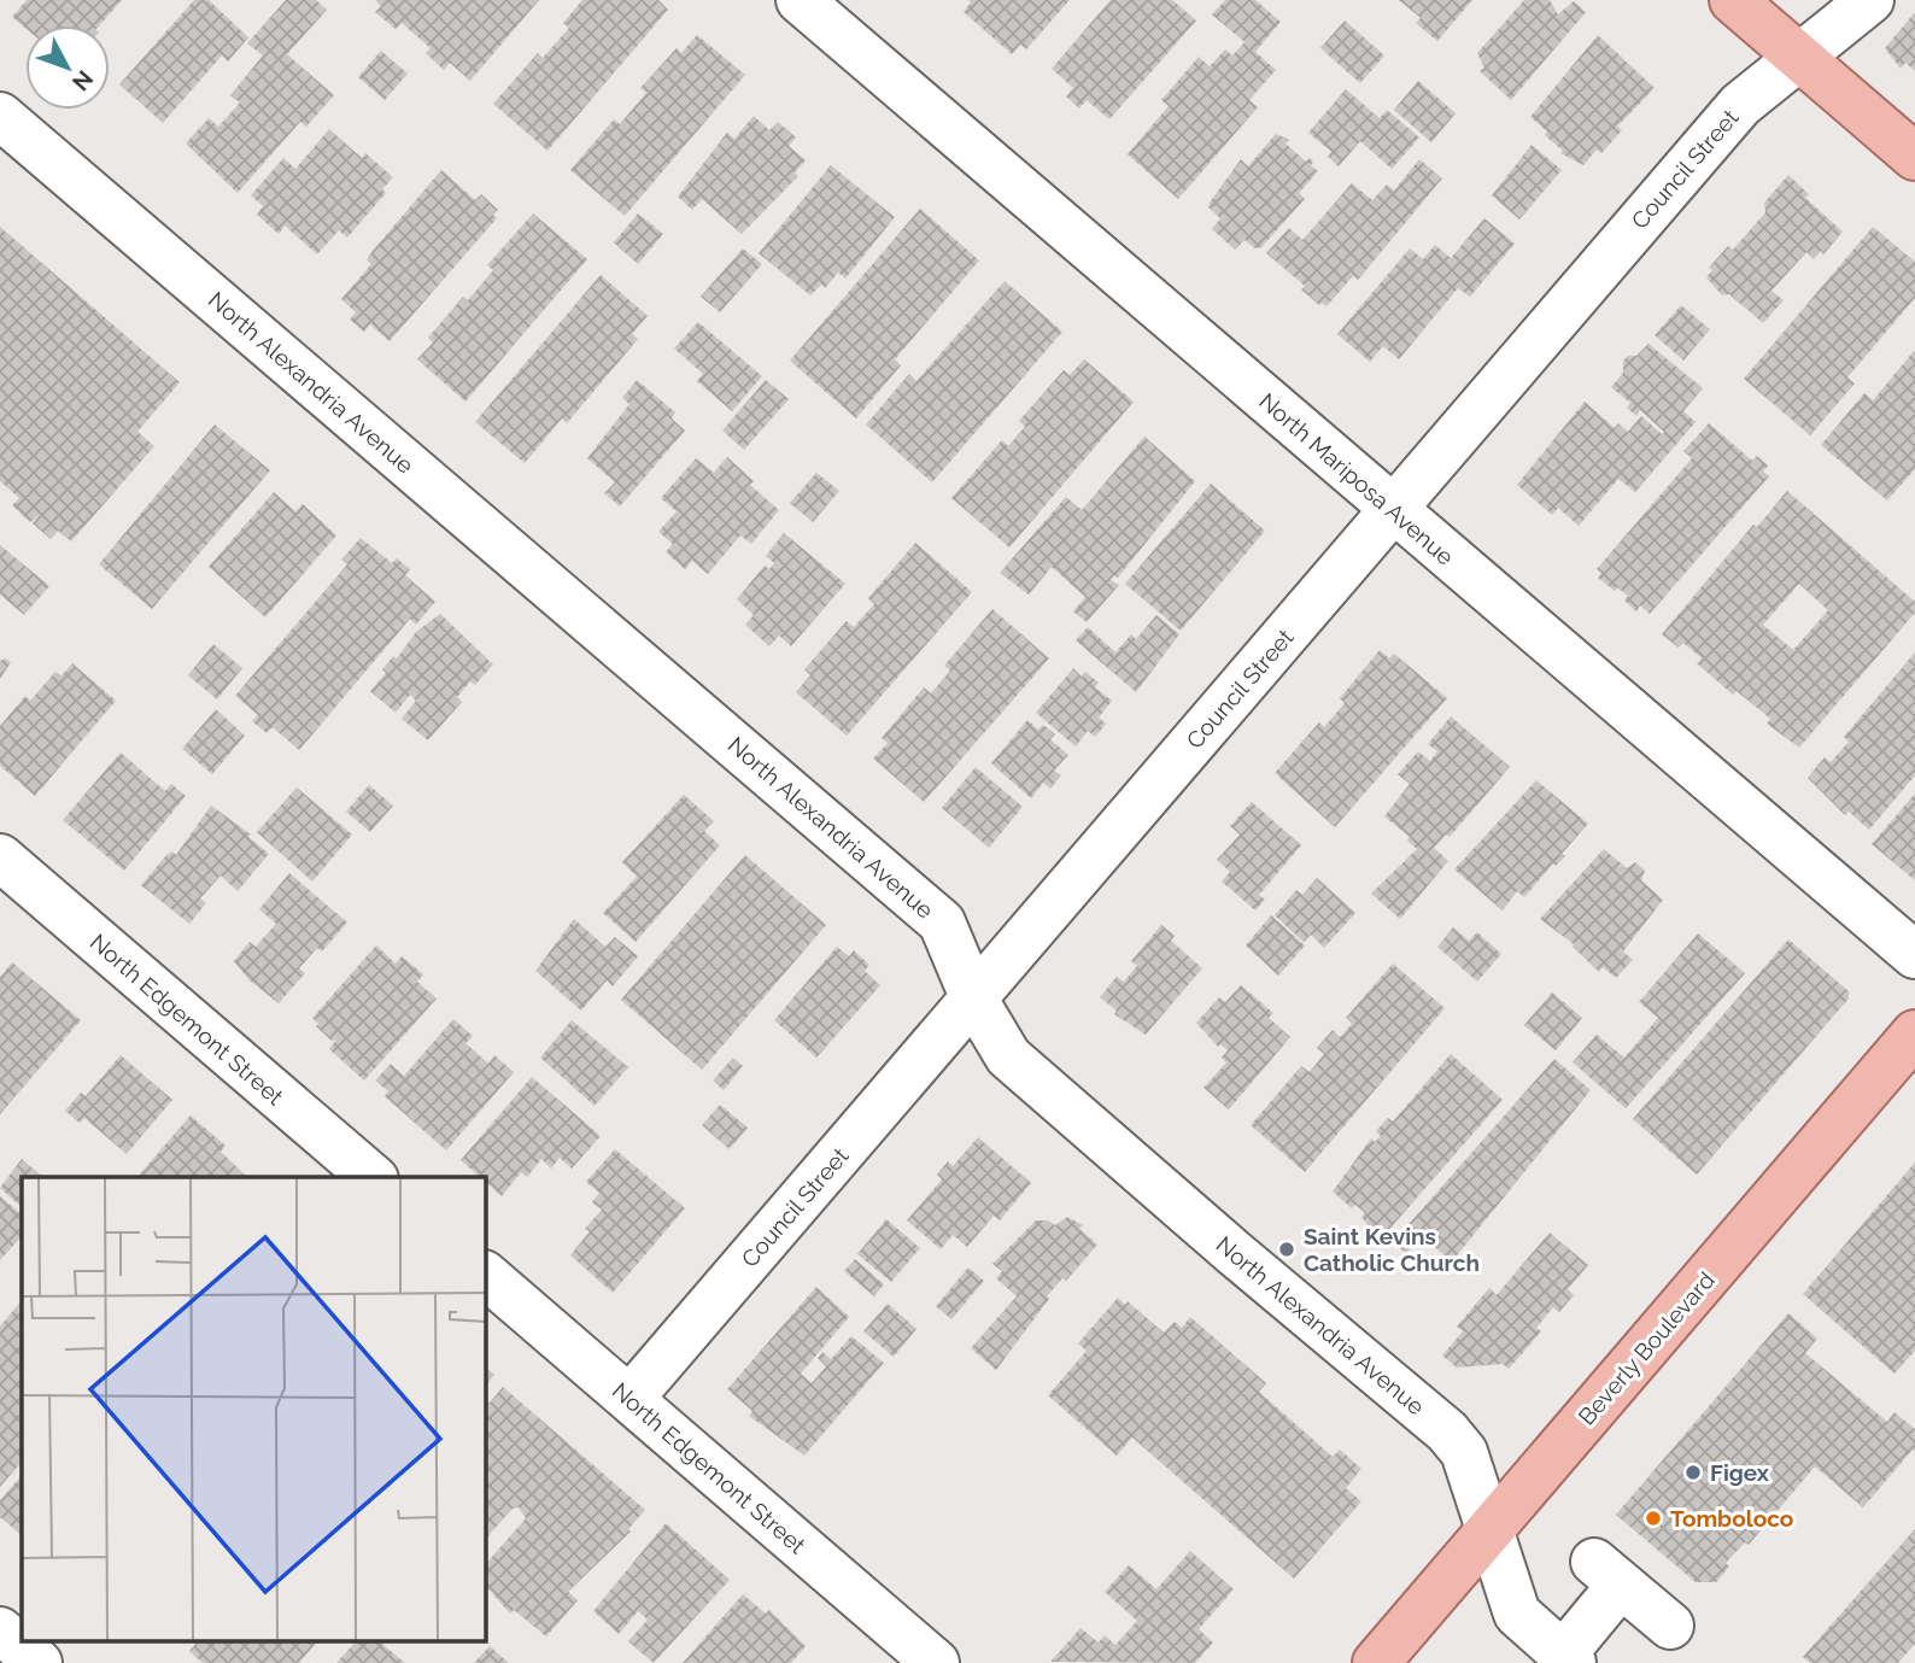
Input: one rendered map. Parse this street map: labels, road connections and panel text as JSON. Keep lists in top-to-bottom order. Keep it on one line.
{"streets":{"main road":["Beverly Boulevard"],"street":["Council Street","North Alexandria Avenue","North Mariposa Avenue","North Edgemont Street"]},"crossings":[["Council Street","North Alexandria Avenue"],["Council Street","North Mariposa Avenue"],["Council Street","North Edgemont Street"],["North Alexandria Avenue","Beverly Boulevard"]],"places":["Saint Kevins Catholic Church","Figex","Tomboloco"],"north":"bottom right"}
